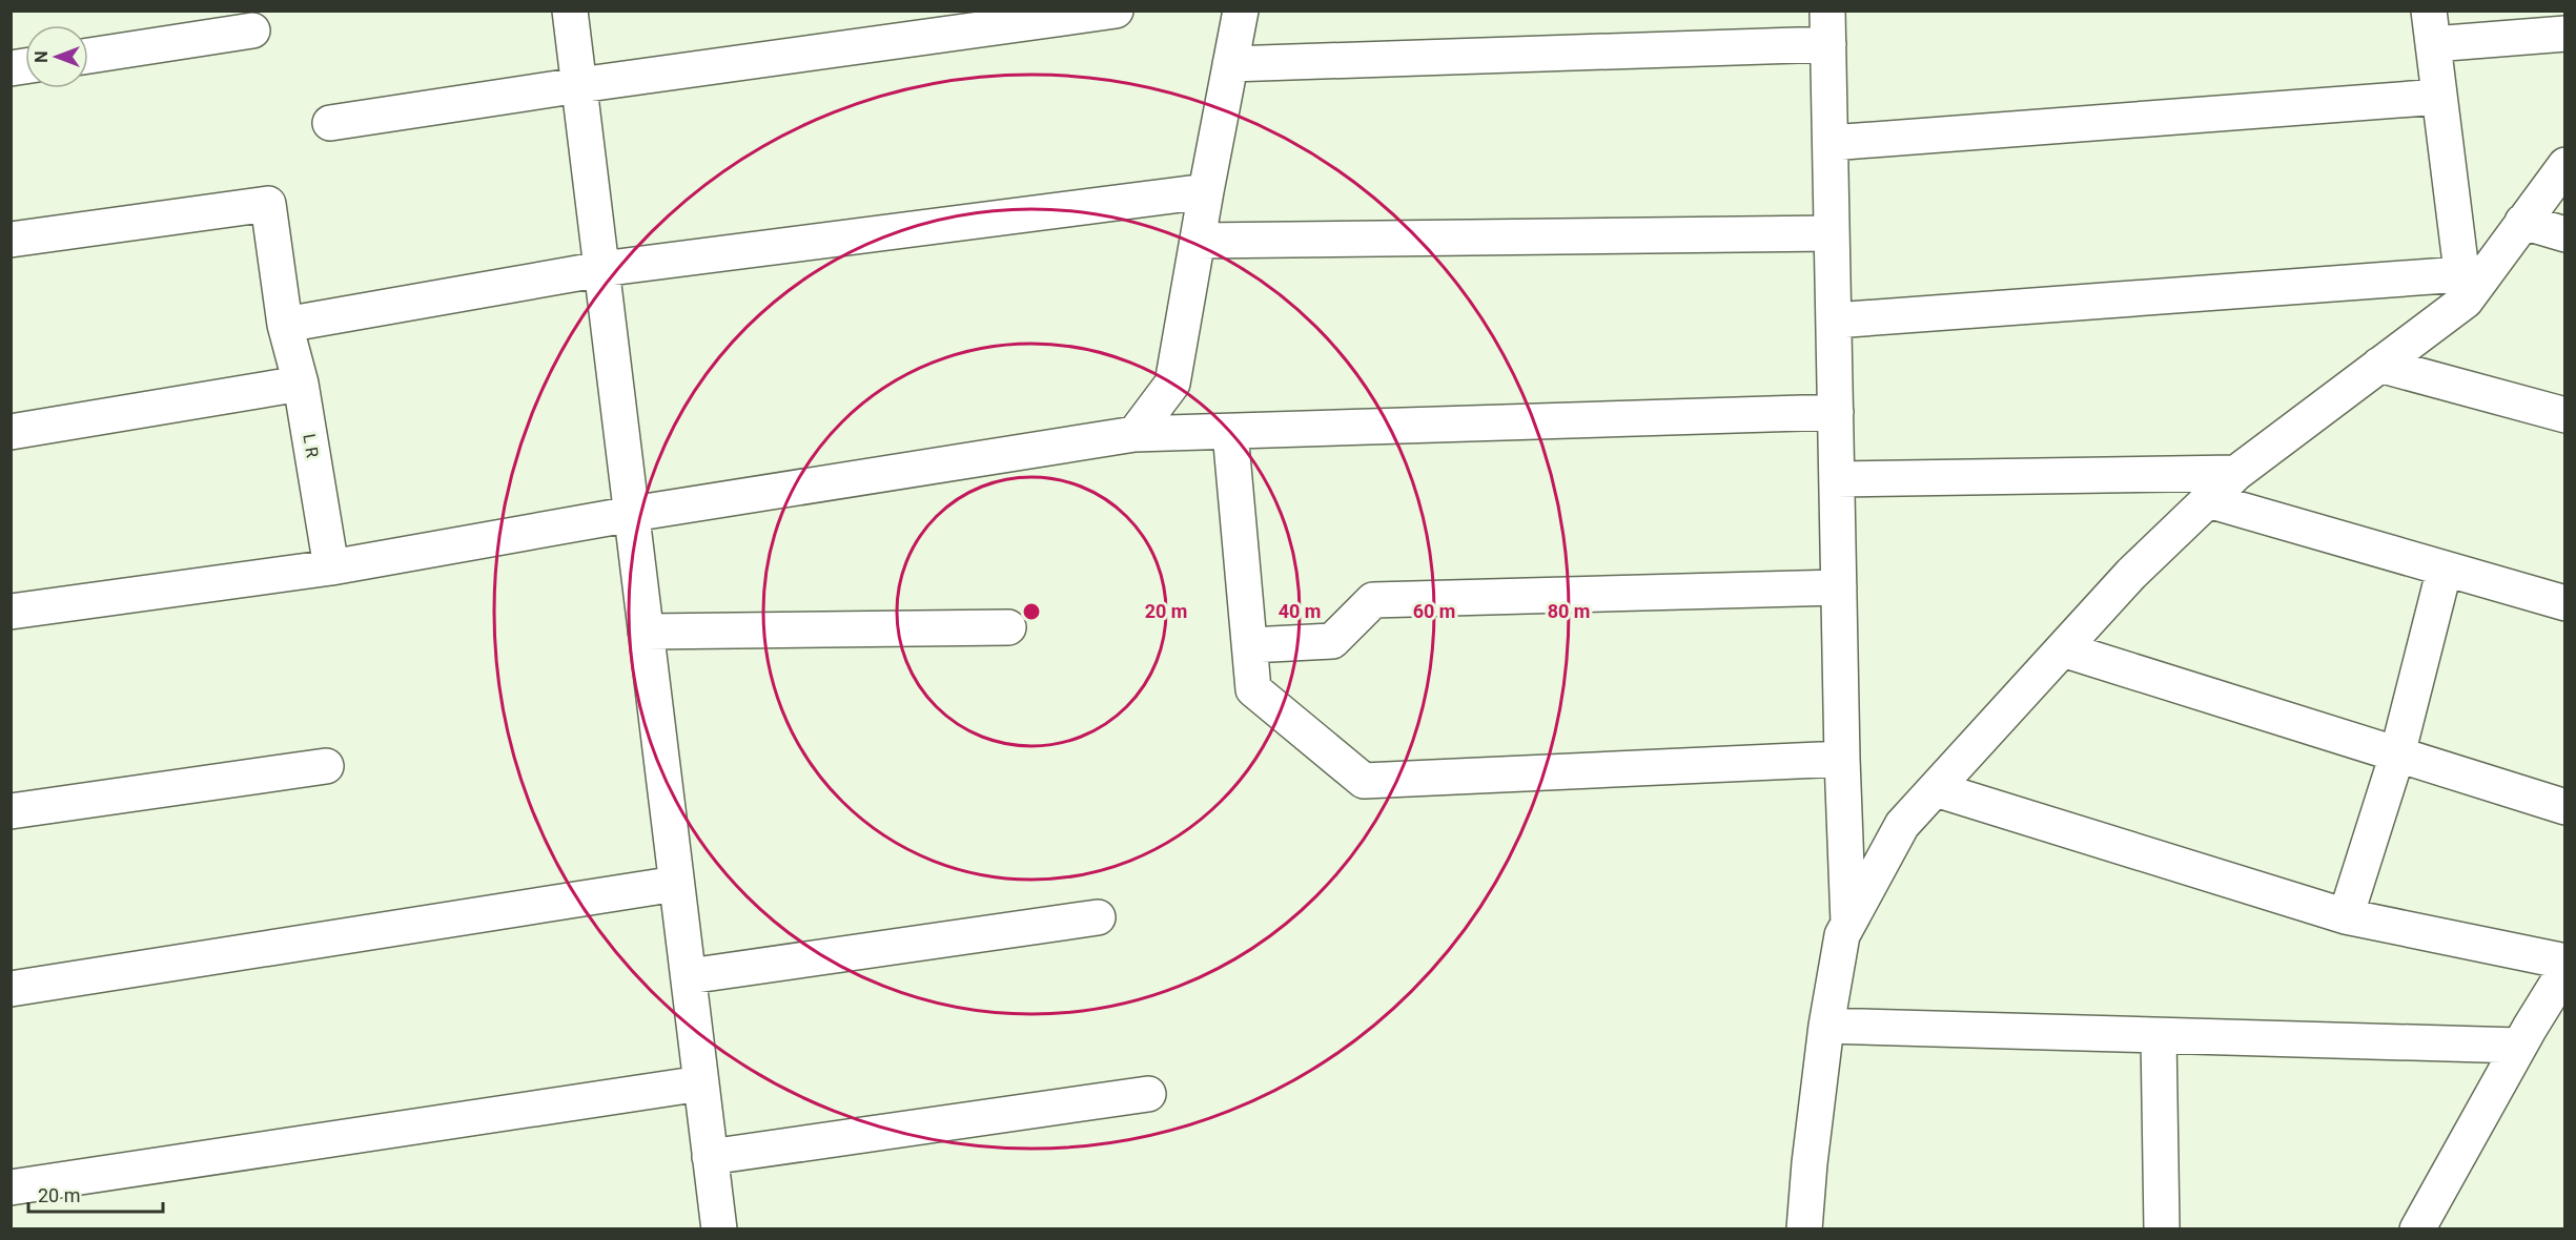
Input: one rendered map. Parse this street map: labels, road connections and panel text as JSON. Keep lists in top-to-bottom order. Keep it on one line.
{"streets":{"street":["L R"]},"scale_bar":"20 m","north":"left","rings":["20 m","40 m","60 m","80 m"]}
